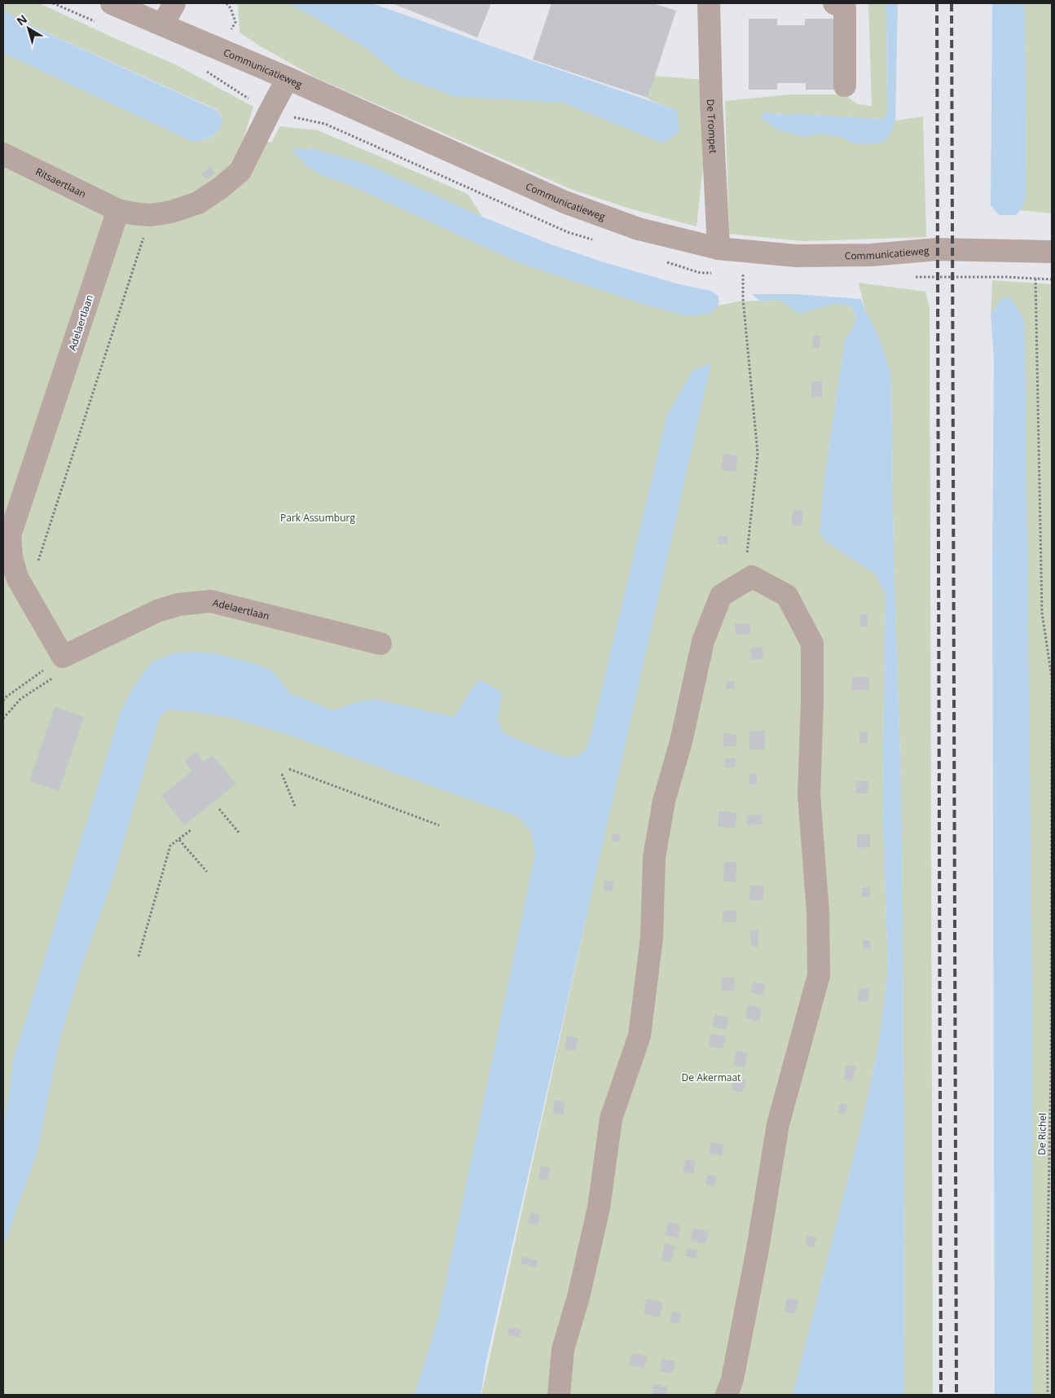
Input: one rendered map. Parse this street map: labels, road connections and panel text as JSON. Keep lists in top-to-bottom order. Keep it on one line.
{"streets":{"street":["Communicatieweg","De Trompet","Ritsaertlaan","Adelaertlaan"],"path":["De Richel"]},"crossings":[["Communicatieweg","De Trompet"],["Ritsaertlaan","Adelaertlaan"]],"parks":["Park Assumburg","De Akermaat"],"north":"top left"}
